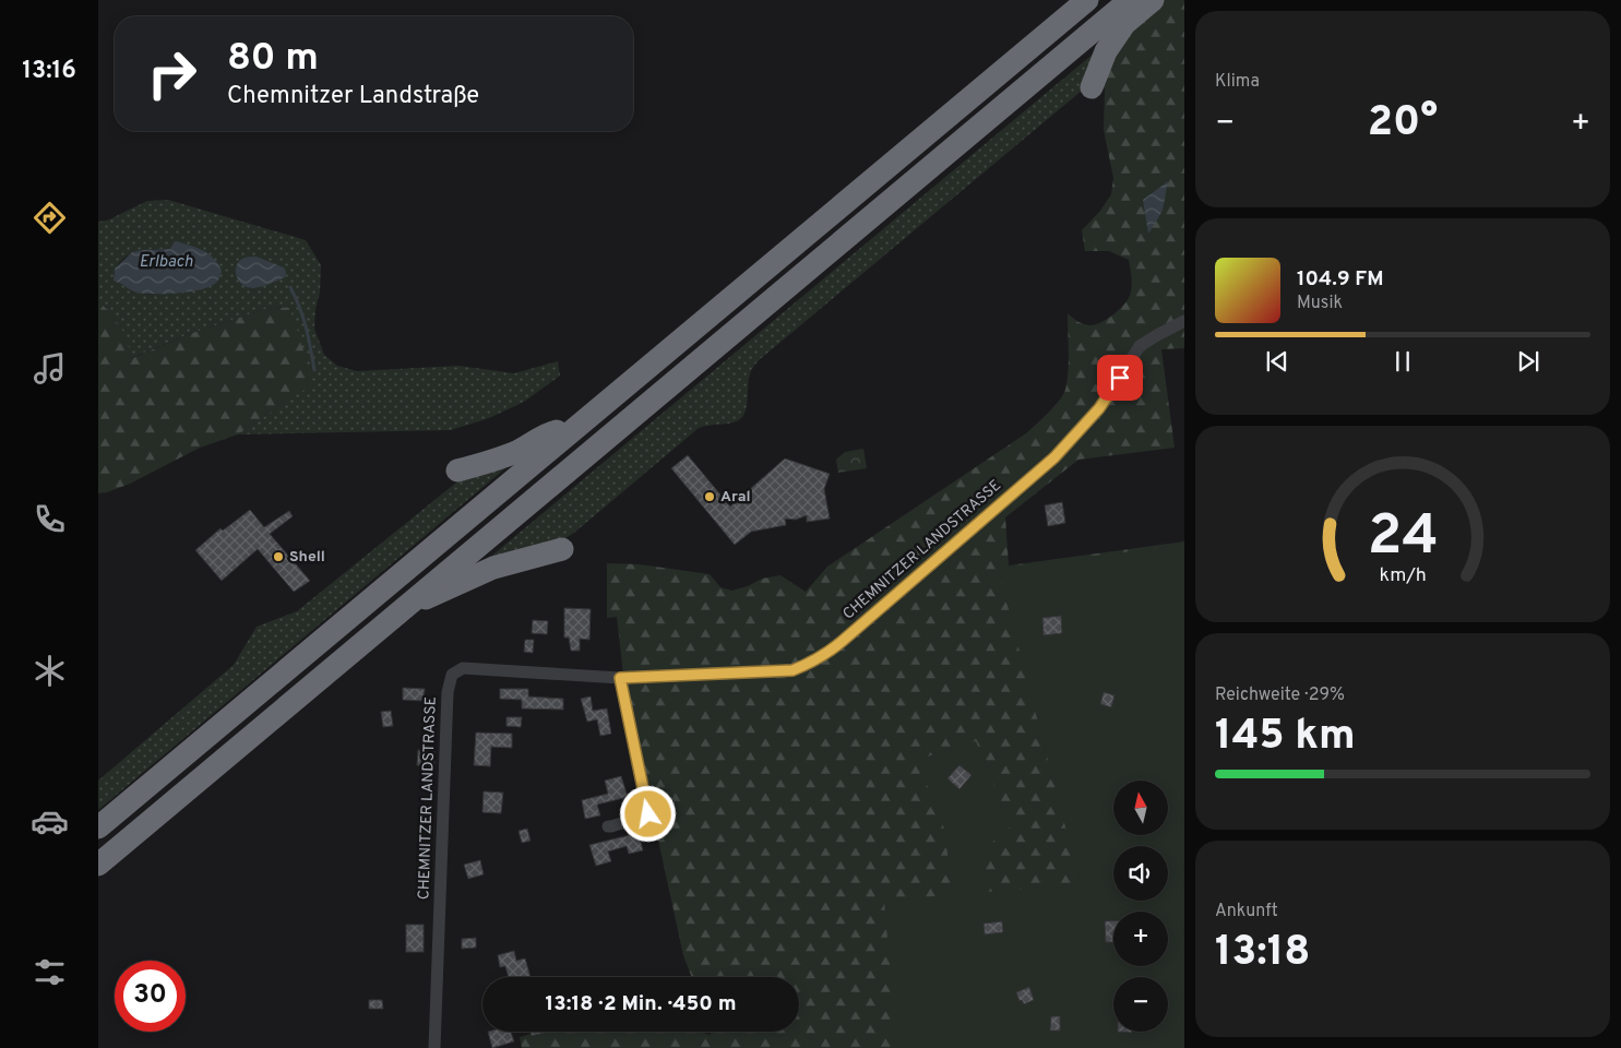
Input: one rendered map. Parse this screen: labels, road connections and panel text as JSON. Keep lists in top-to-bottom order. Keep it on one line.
{"streets":{"street":["CHEMNITZER LANDSTRASSE"]},"water":["Erlbach"],"places":["Aral","Shell"],"north":"top","page":{"tabs":"13:16","tile":["Klima",["Reichweite · 29%","145 km"],["Ankunft","13:18"]],"turn":["80 m","Chemnitzer Landstraße"],"heat":["−","20°","+"],"song":["104.9 FM","Musik"],"map_buttons":["+","−"],"limit":"30","trip":"13:18 · 2 Min. · 450 m","gauge":["24","km/h"]}}
